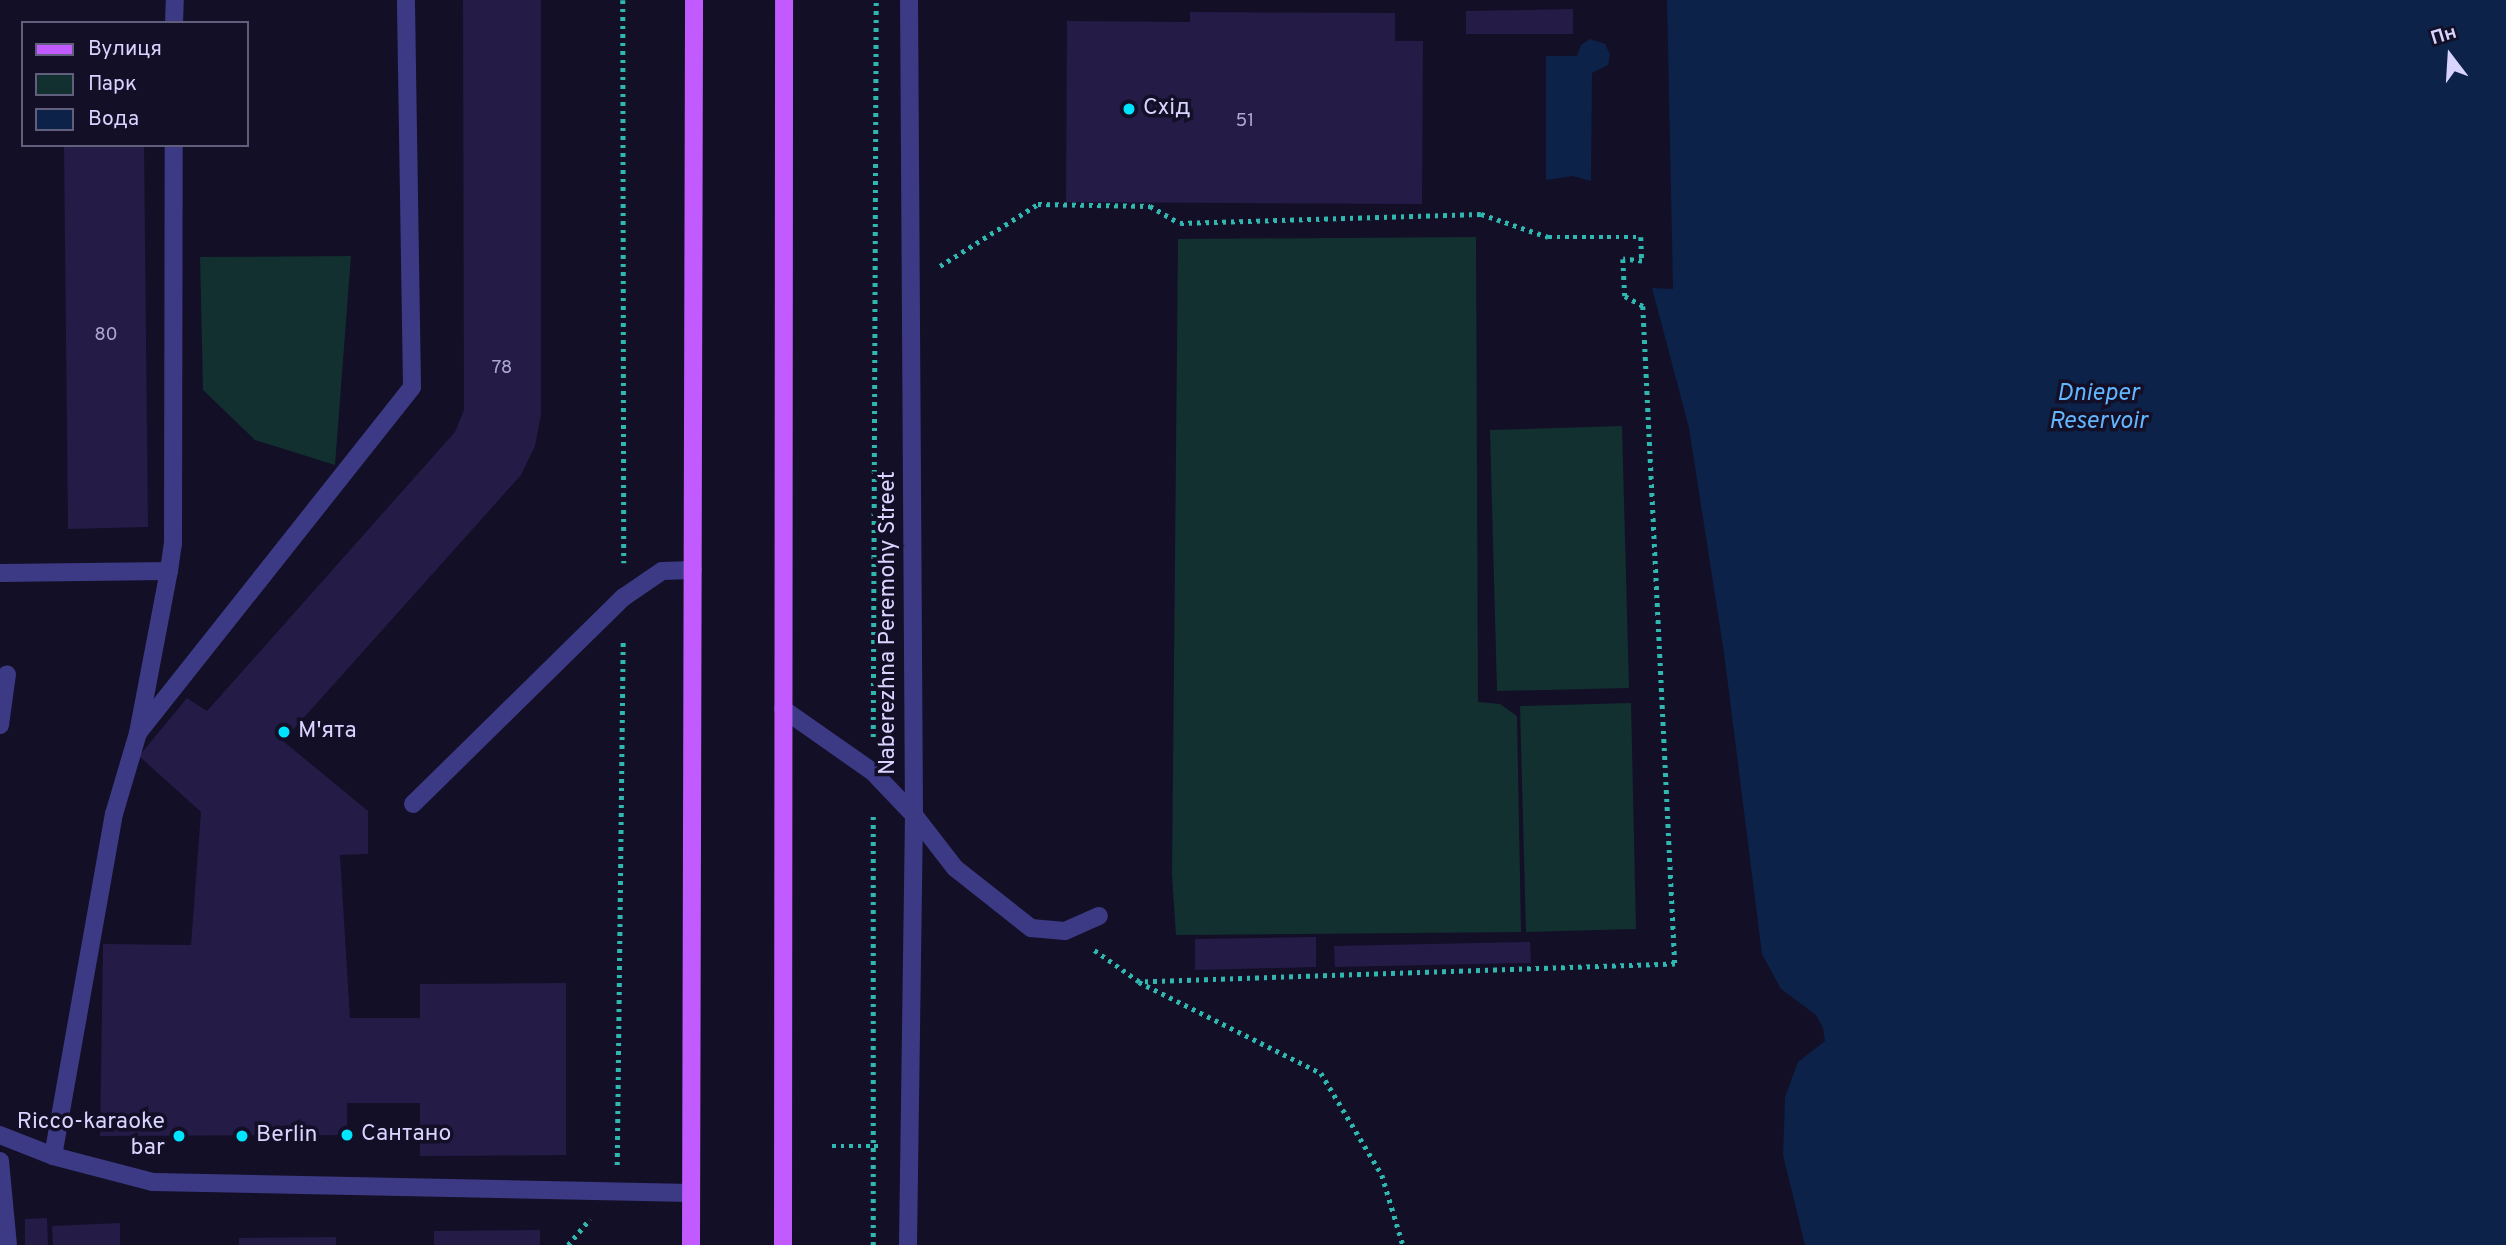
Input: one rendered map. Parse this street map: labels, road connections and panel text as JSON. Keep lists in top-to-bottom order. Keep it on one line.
{"streets":{"street":["Naberezhna Peremohy Street"]},"water":["Dnieper Reservoir"],"places":["Схід","М'ята","Сантано","Ricco-karaoke bar","Berlin"],"house_numbers":["51","80","78"],"legend":["Вулиця","Парк","Вода"],"north":"top"}
